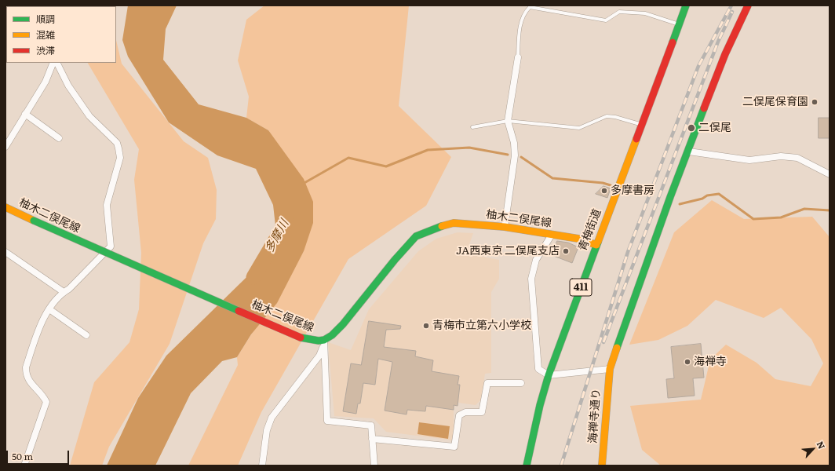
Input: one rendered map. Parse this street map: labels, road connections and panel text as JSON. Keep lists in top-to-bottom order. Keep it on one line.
{"streets":{"main road":["柚木二俣尾線","青梅街道","411","海禅寺通り"]},"crossings":[["柚木二俣尾線","青梅街道"]],"water":["多摩川"],"places":["二俣尾保育園","二俣尾","多摩書房","JA西東京 二俣尾支店","青梅市立第六小学校","海禅寺"],"legend":["順調","混雑","渋滞"],"scale_bar":"50 m","north":"top right"}
